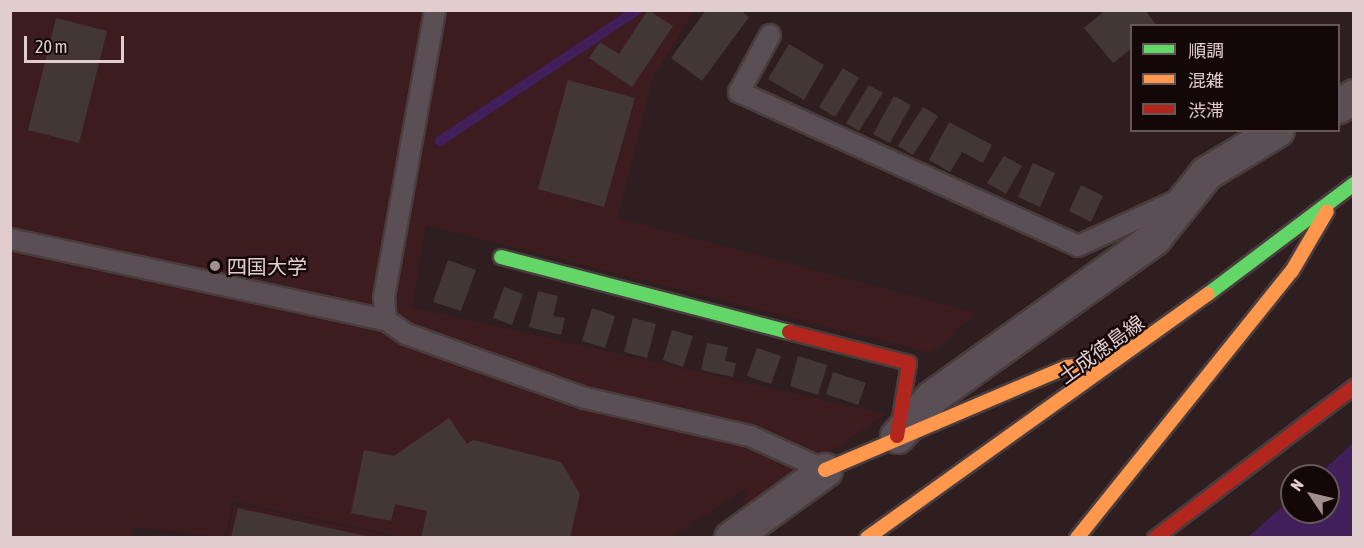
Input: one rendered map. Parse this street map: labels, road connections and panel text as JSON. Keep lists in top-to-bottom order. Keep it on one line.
{"streets":{"main road":["土成徳島線"]},"places":["四国大学"],"legend":["順調","混雑","渋滞"],"scale_bar":"20 m","north":"top left"}
